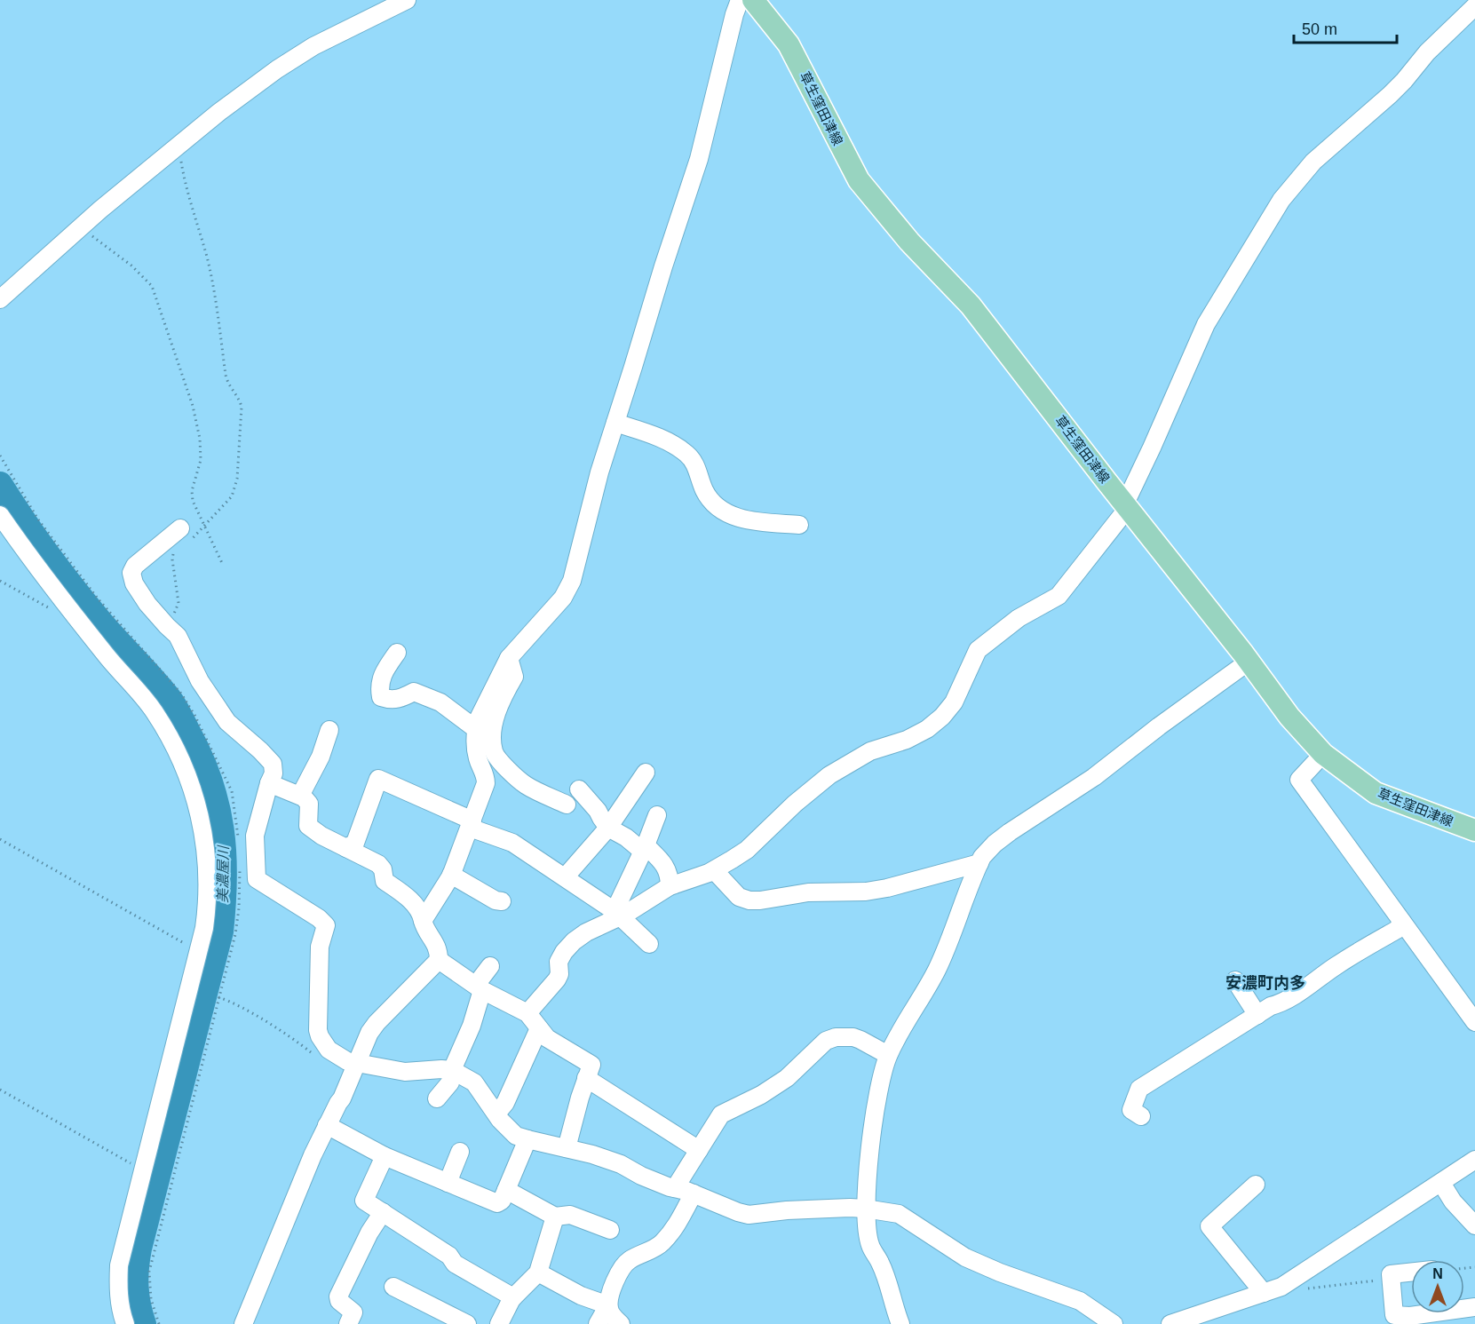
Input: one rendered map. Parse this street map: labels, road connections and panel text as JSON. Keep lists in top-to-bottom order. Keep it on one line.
{"streets":{"main road":["草生窪田津線"]},"districts":["安濃町内多"],"water":["美濃屋川"],"scale_bar":"50 m","north":"top"}
